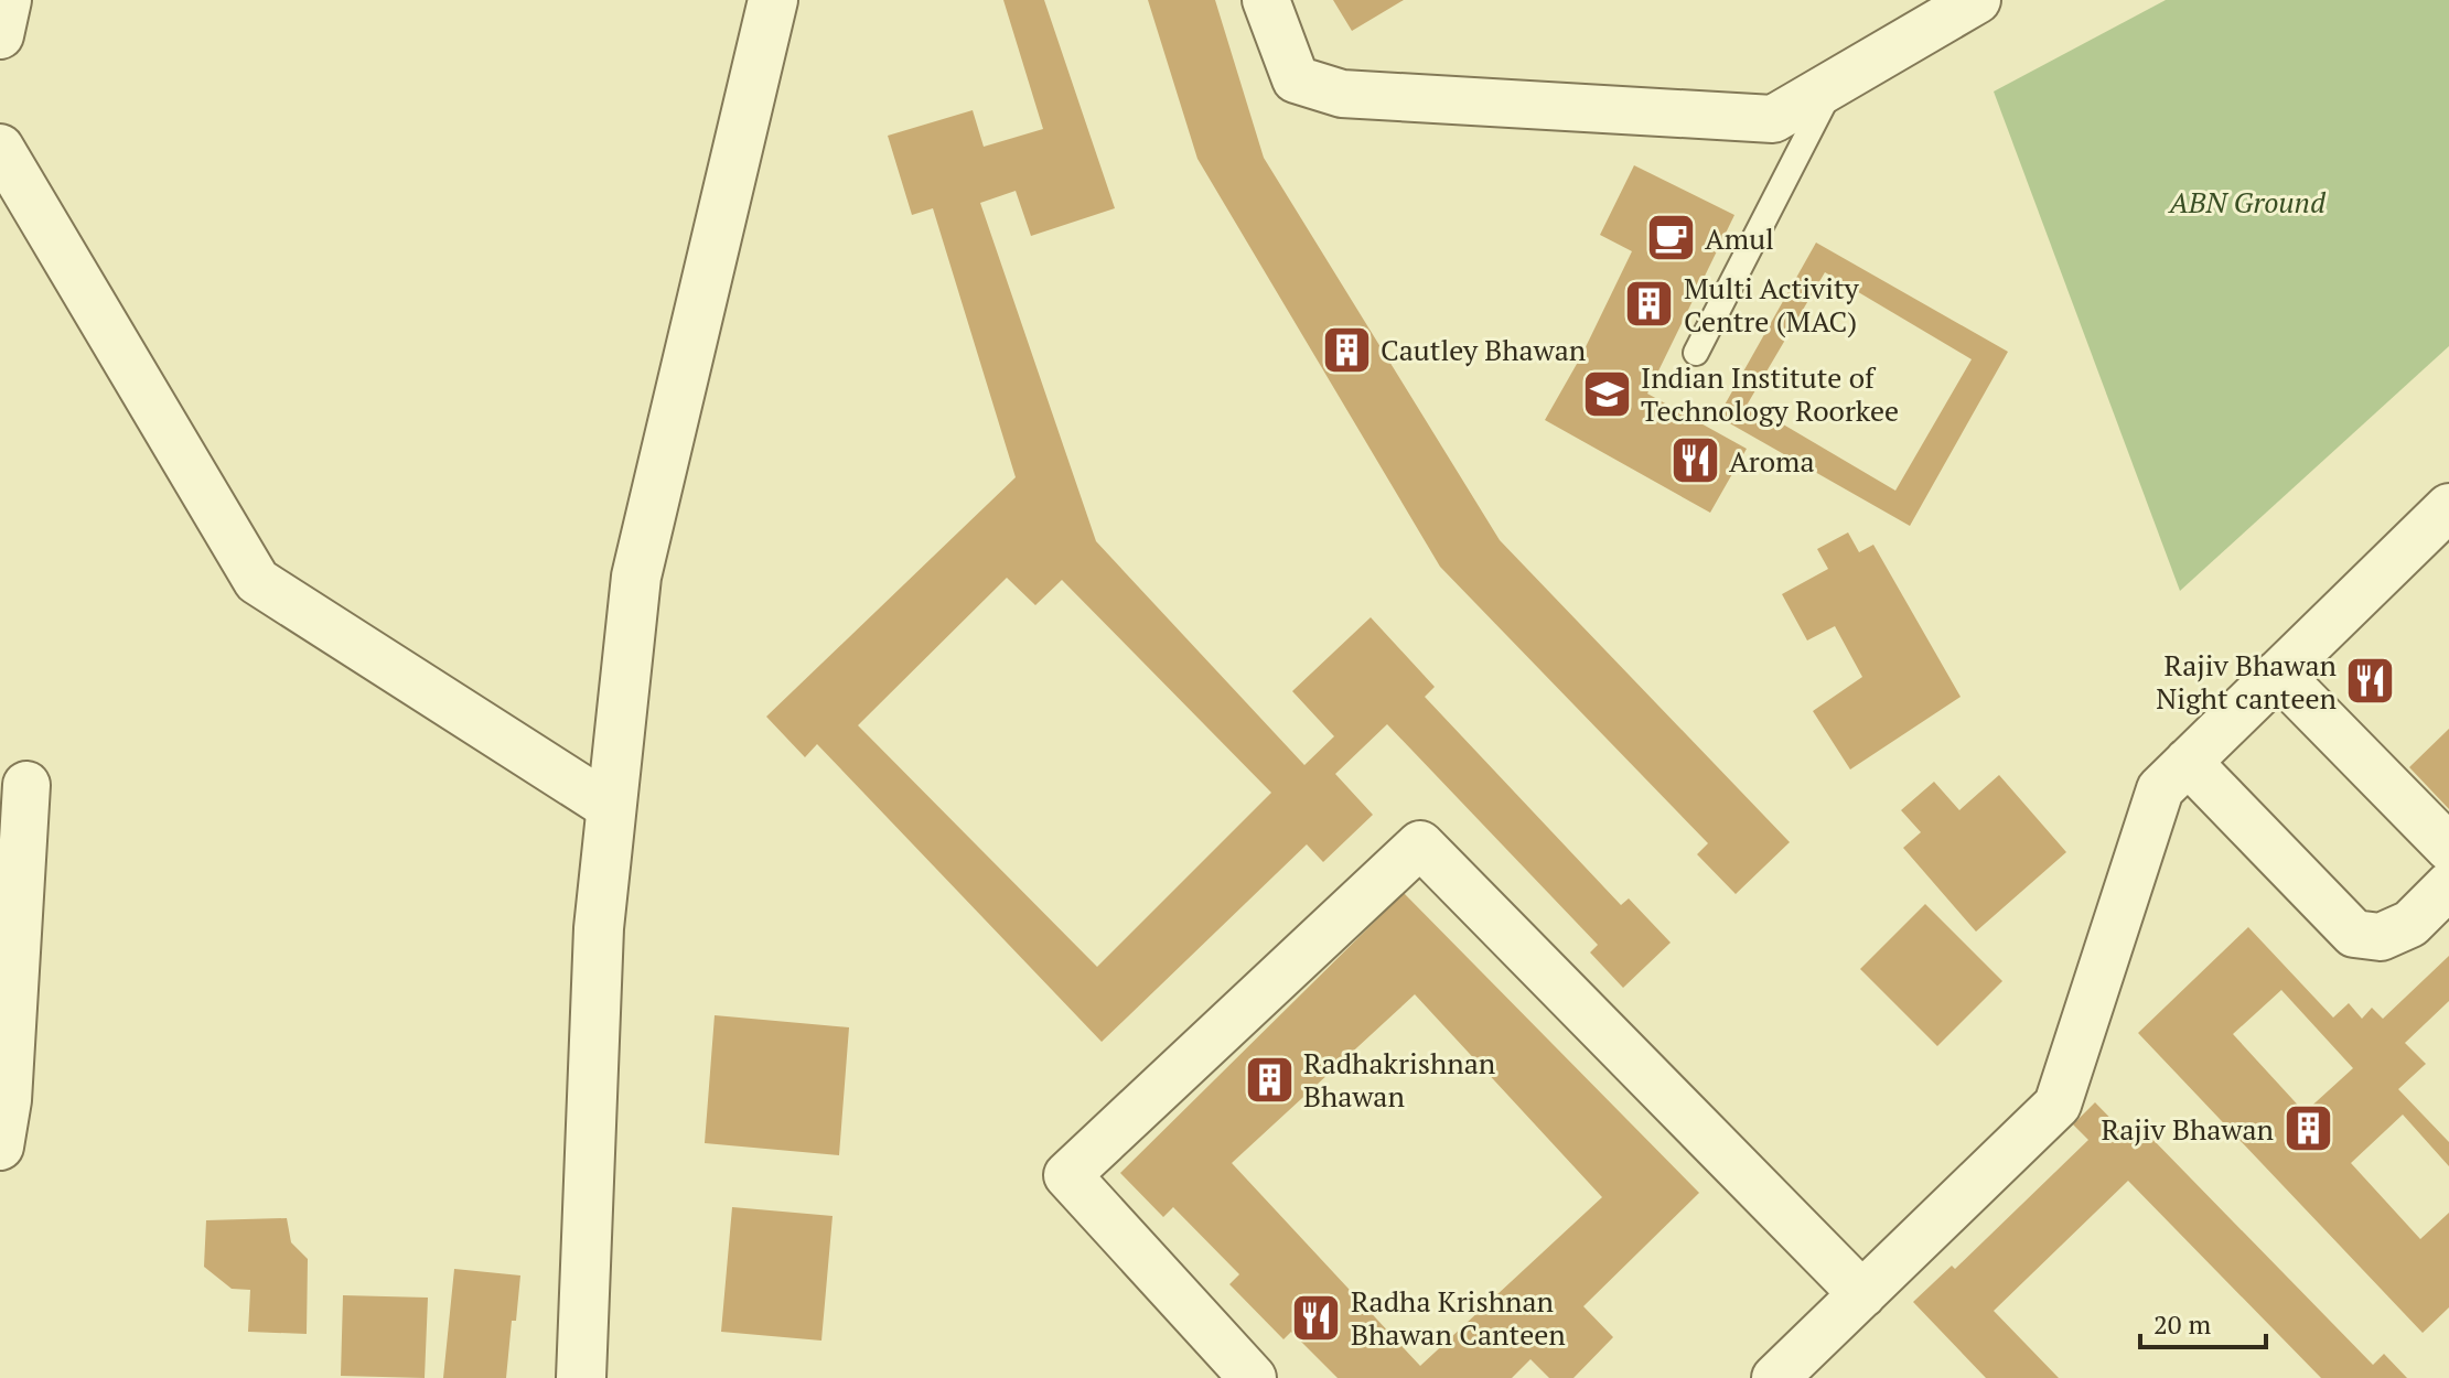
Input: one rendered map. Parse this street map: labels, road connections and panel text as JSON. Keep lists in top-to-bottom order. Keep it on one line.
{"parks":["ABN Ground"],"places":{"cafe":["Amul"],"building":["Multi Activity Centre (MAC)","Cautley Bhawan","Radhakrishnan Bhawan","Rajiv Bhawan"],"school or university":["Indian Institute of Technology Roorkee"],"restaurant":["Aroma","Rajiv Bhawan Night canteen","Radha Krishnan Bhawan Canteen"]},"scale_bar":"20 m"}
